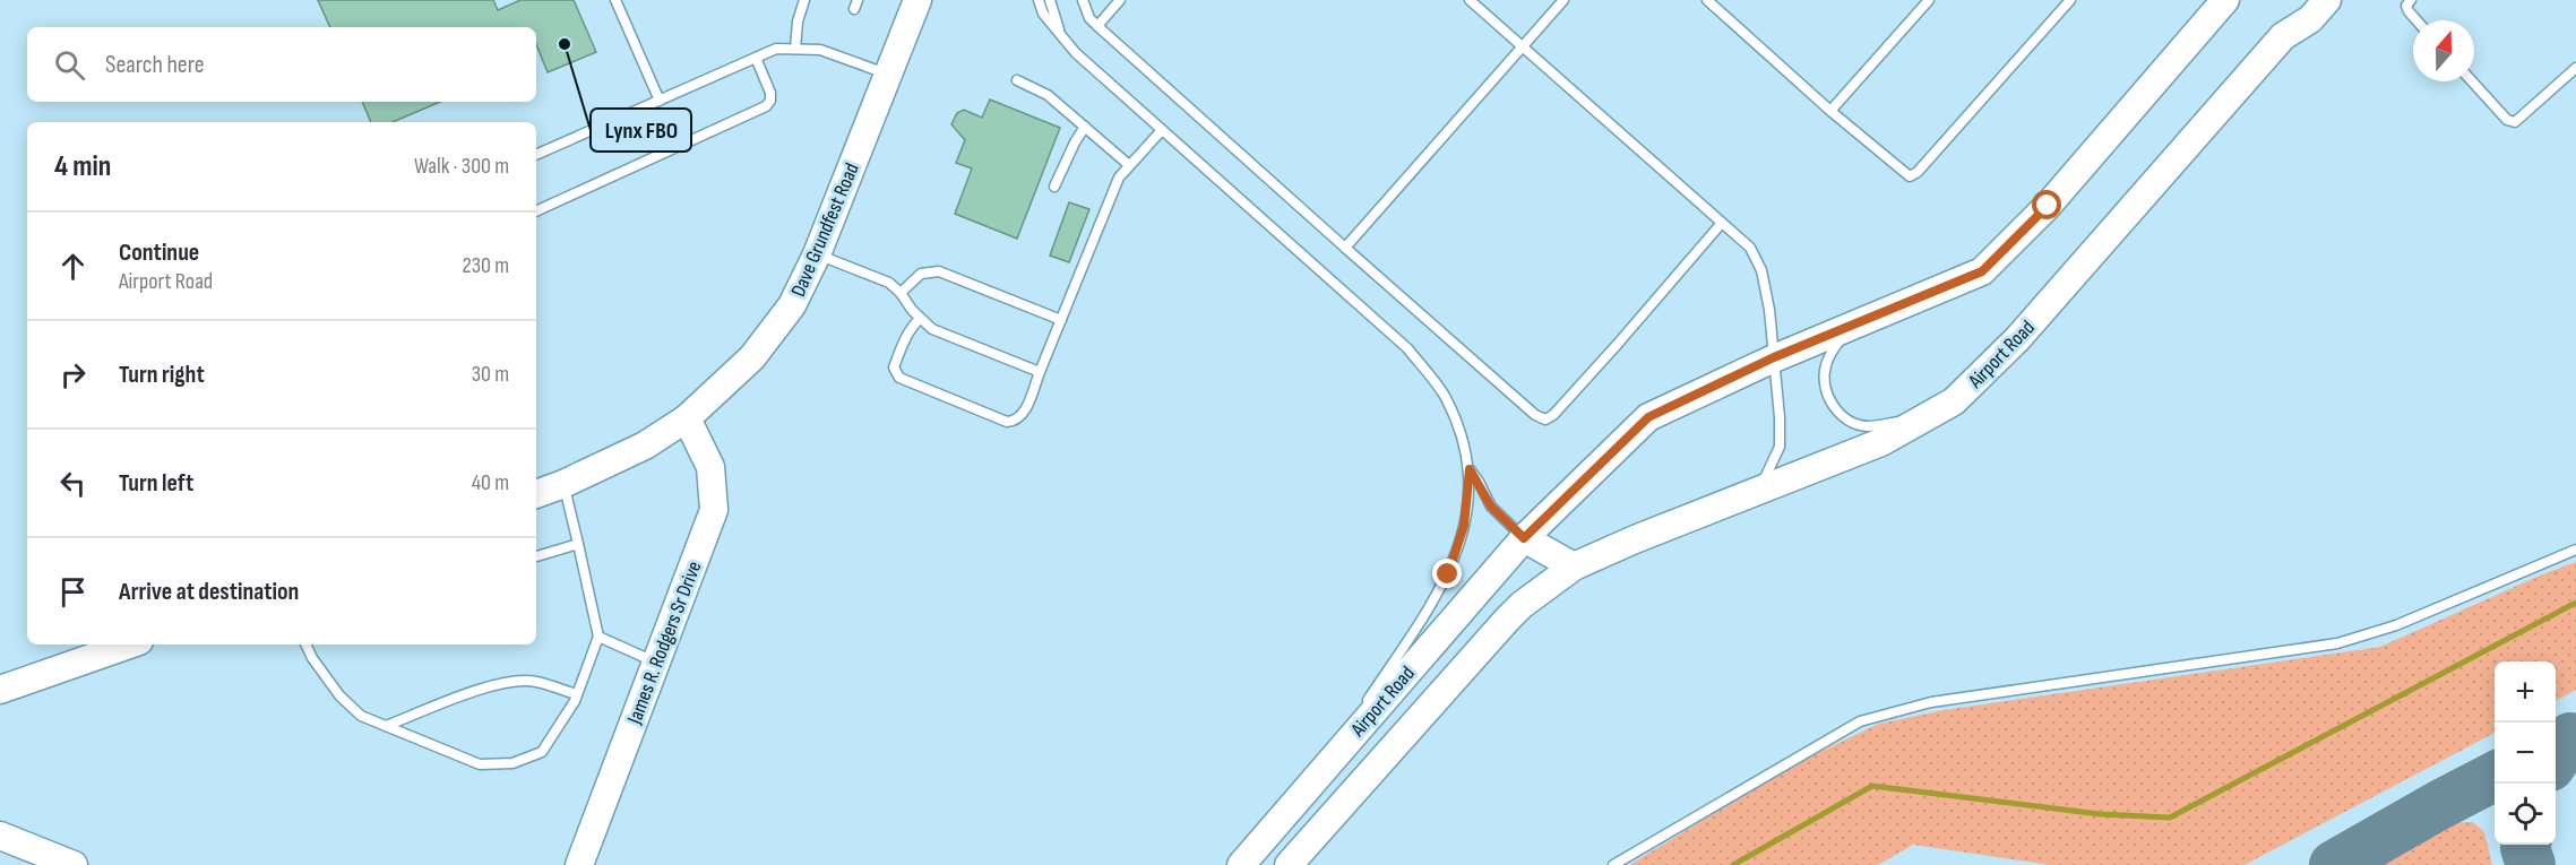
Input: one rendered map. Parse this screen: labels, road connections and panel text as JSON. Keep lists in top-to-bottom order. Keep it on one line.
{"streets":{"main road":["Dave Grundfest Road","Airport Road","James R. Rodgers Sr Drive"]},"crossings":[["Dave Grundfest Road","James R. Rodgers Sr Drive"]],"places":["Lynx FBO"],"north":"top","page":{"search":"Search here","heading":["4 min","Walk · 300 m"],"list":[["Continue","Airport Road","230 m"],["Turn right","30 m"],["Turn left","40 m"],"Arrive at destination"],"map_buttons":["+","−"]}}
